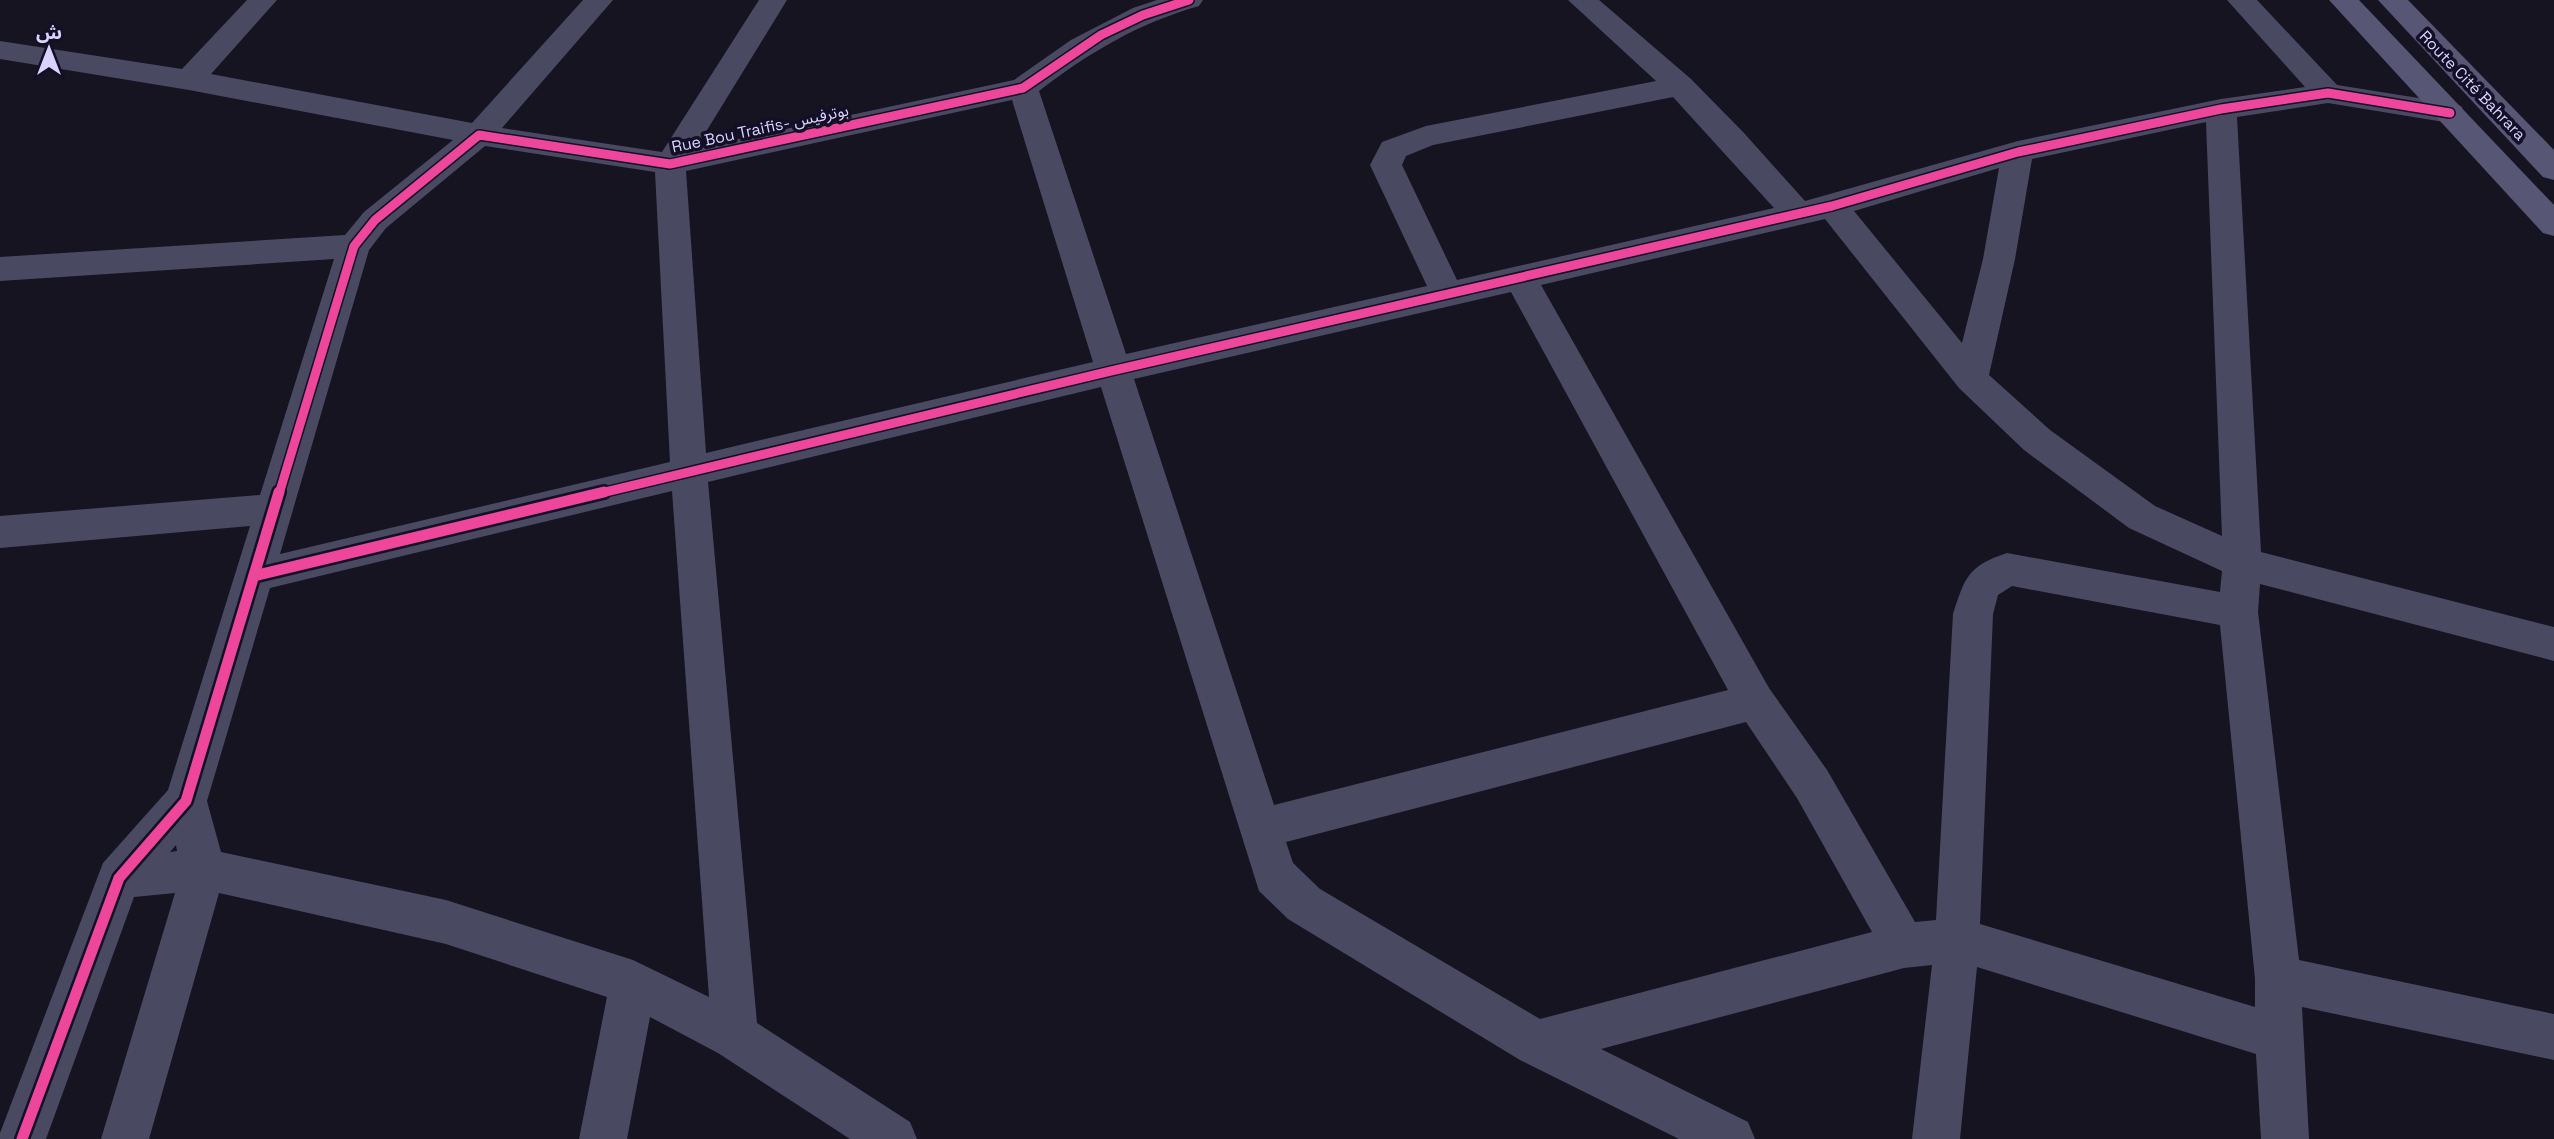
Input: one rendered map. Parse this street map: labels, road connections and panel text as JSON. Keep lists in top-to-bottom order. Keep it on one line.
{"streets":{"main road":["Route Cité Bahrara"],"street":["Rue Bou Traifis- بوترفيس"]},"north":"top"}
